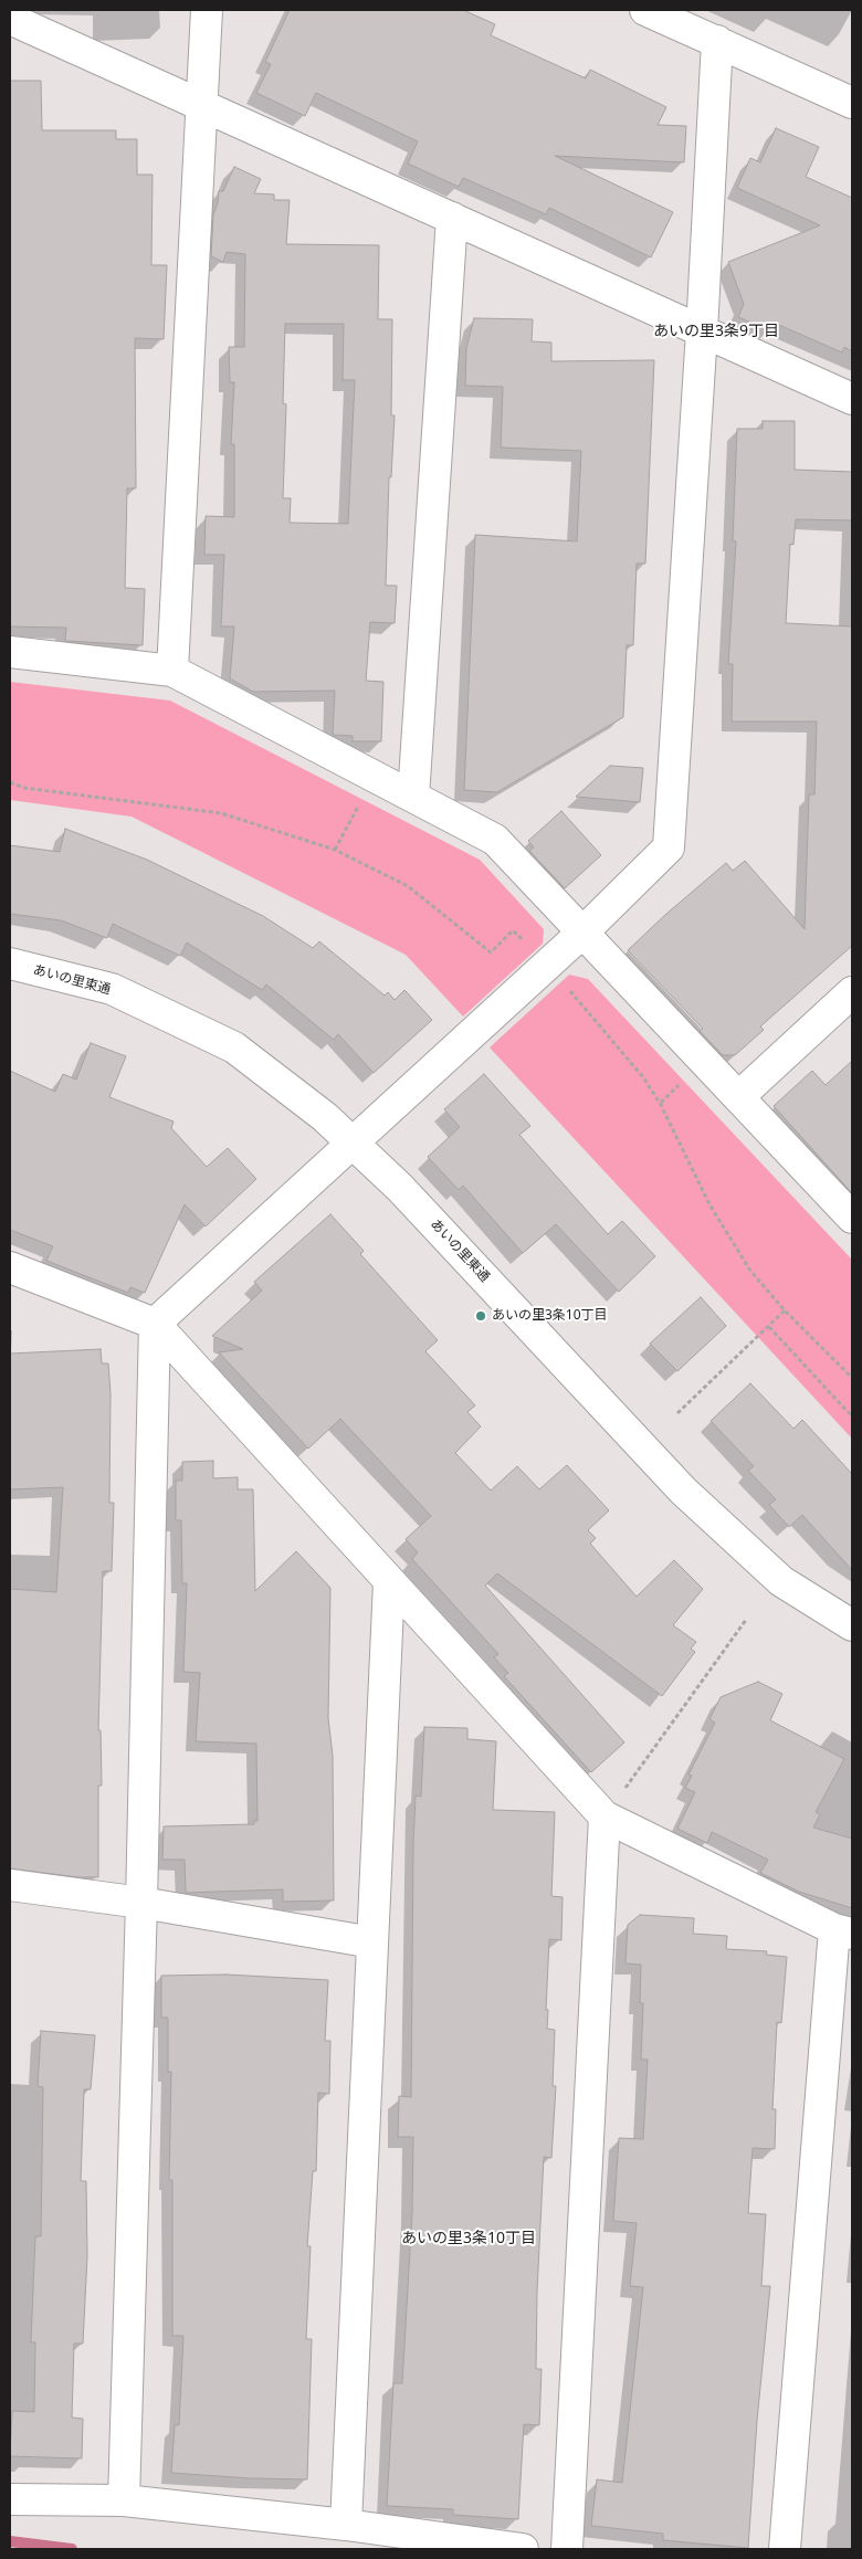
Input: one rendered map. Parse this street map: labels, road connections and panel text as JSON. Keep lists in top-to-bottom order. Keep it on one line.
{"streets":{"street":["あいの里東通"]},"districts":["あいの里3条9丁目","あいの里3条10丁目"],"places":["あいの里3条10丁目"]}
